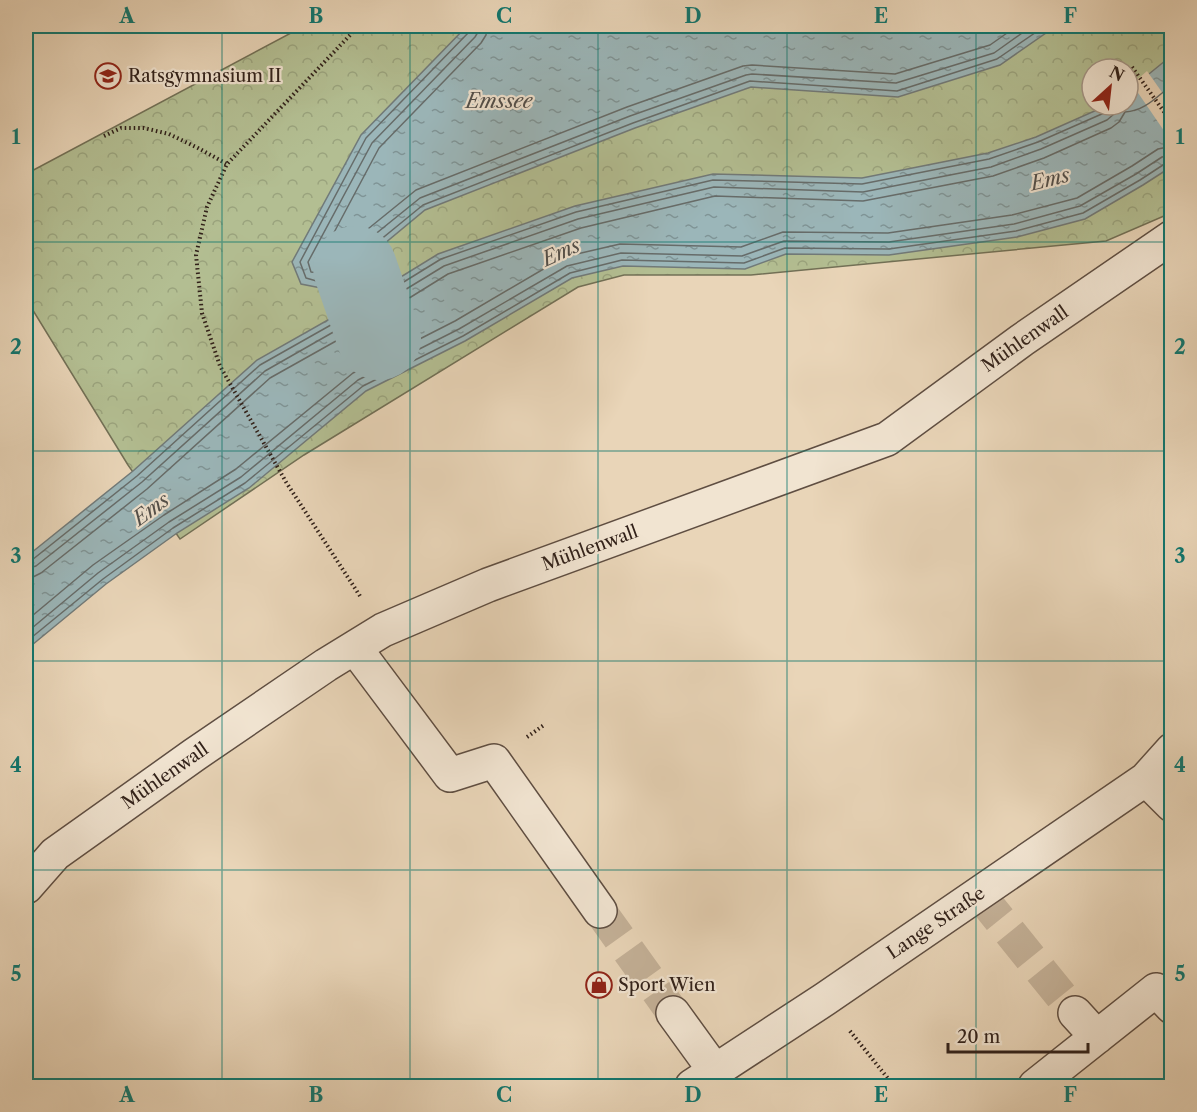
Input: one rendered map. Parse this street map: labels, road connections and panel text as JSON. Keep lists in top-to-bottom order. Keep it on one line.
{"streets":{"street":["Mühlenwall","Lange Straße"]},"water":["Emssee","Ems"],"places":{"school or university":["Ratsgymnasium II"],"shop":["Sport Wien"]},"scale_bar":"20 m","north":"top right","grid":{"columns":["A","B","C","D","E","F"],"rows":["1","2","3","4","5"]}}
